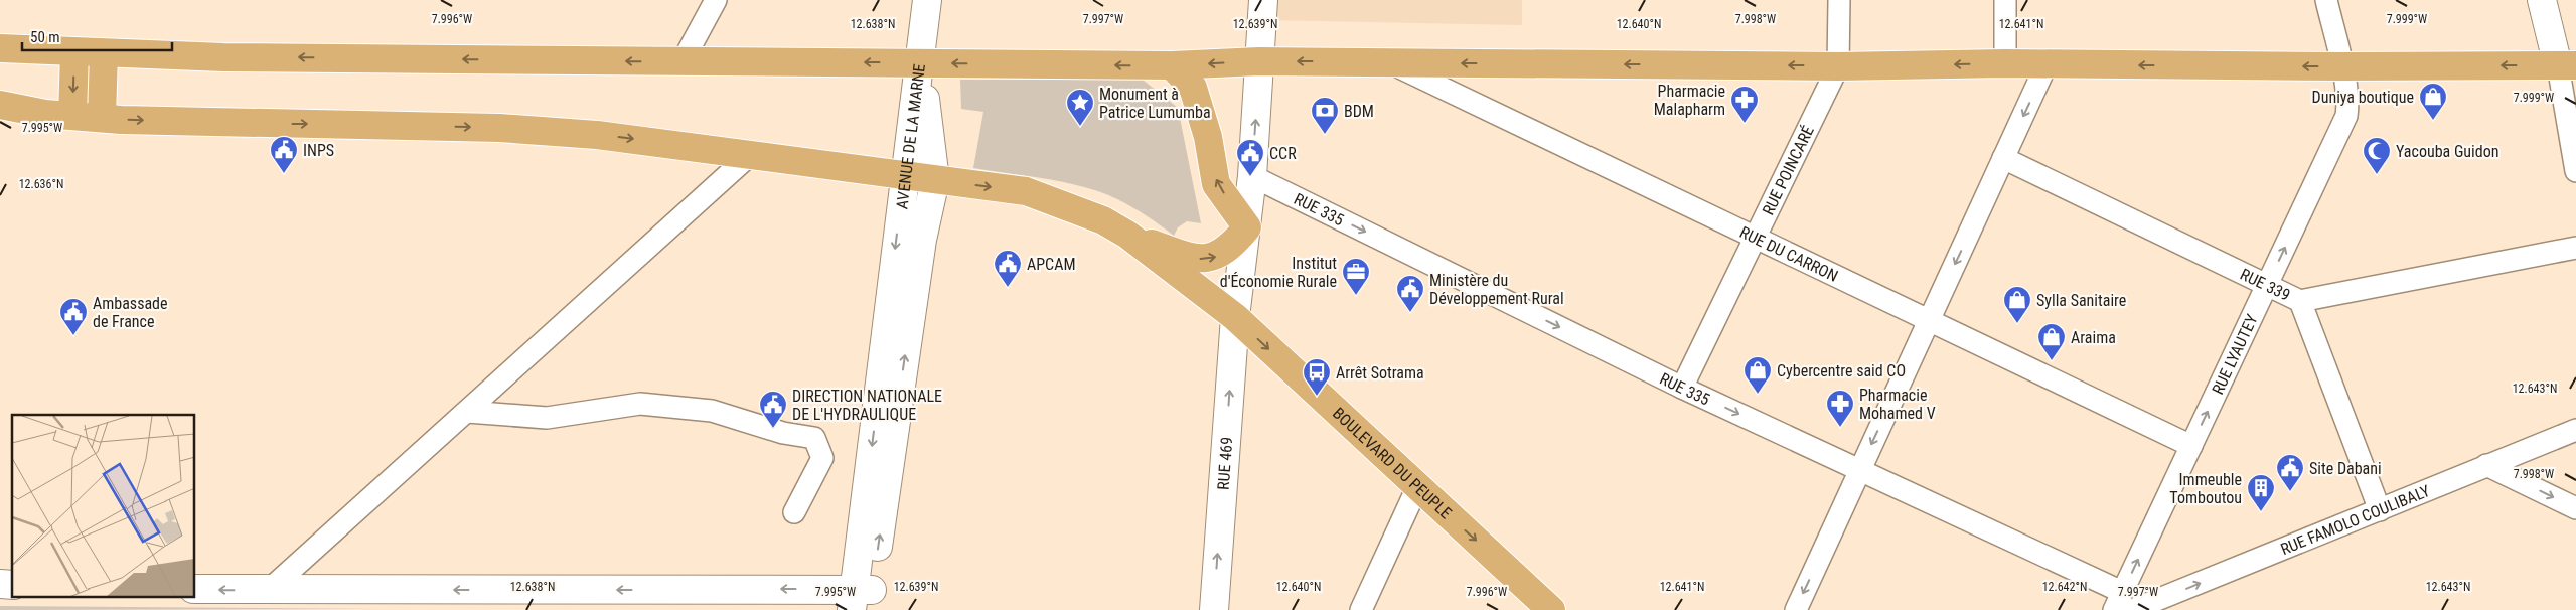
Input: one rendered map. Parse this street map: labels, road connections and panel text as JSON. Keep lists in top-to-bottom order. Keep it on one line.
{"streets":{"main road":["BOULEVARD DU PEUPLE"],"street":["AVENUE DE LA MARNE","RUE POINCARÉ","RUE 335","RUE DU CARRON","RUE 339","RUE LYAUTEY","RUE 469","RUE FAMOLO COULIBALY"]},"crossings":[["RUE POINCARÉ","RUE 335"],["RUE POINCARÉ","RUE DU CARRON"],["RUE 335","RUE LYAUTEY"],["RUE 335","RUE 469"],["RUE 335","RUE FAMOLO COULIBALY"],["RUE DU CARRON","RUE LYAUTEY"],["RUE 339","RUE LYAUTEY"],["RUE LYAUTEY","RUE FAMOLO COULIBALY"],["RUE 469","BOULEVARD DU PEUPLE"]],"one_way":["RUE 335","RUE LYAUTEY","BOULEVARD DU PEUPLE","RUE FAMOLO COULIBALY"],"places":{"shop":["Duniya boutique","Sylla Sanitaire","Araima","Cybercentre said CO"],"pharmacy":["Pharmacie Malapharm","Pharmacie Mohamed V"],"place":["Monument à Patrice Lumumba"],"bank":["BDM"],"public building":["INPS","CCR","APCAM","Ministère du Développement Rural","Ambassade de France","DIRECTION NATIONALE DE L'HYDRAULIQUE","Site Dabani"],"mosque":["Yacouba Guidon"],"office":["Institut d'Économie Rurale"],"bus stop":["Arrêt Sotrama"],"building":["Immeuble Tomboutou"]},"scale_bar":"50 m","coordinates":["7.999°W","7.996°W","7.997°W","7.998°W","12.641°N","12.638°N","12.639°N","12.640°N","7.995°W","12.636°N","12.643°N","12.642°N"]}
